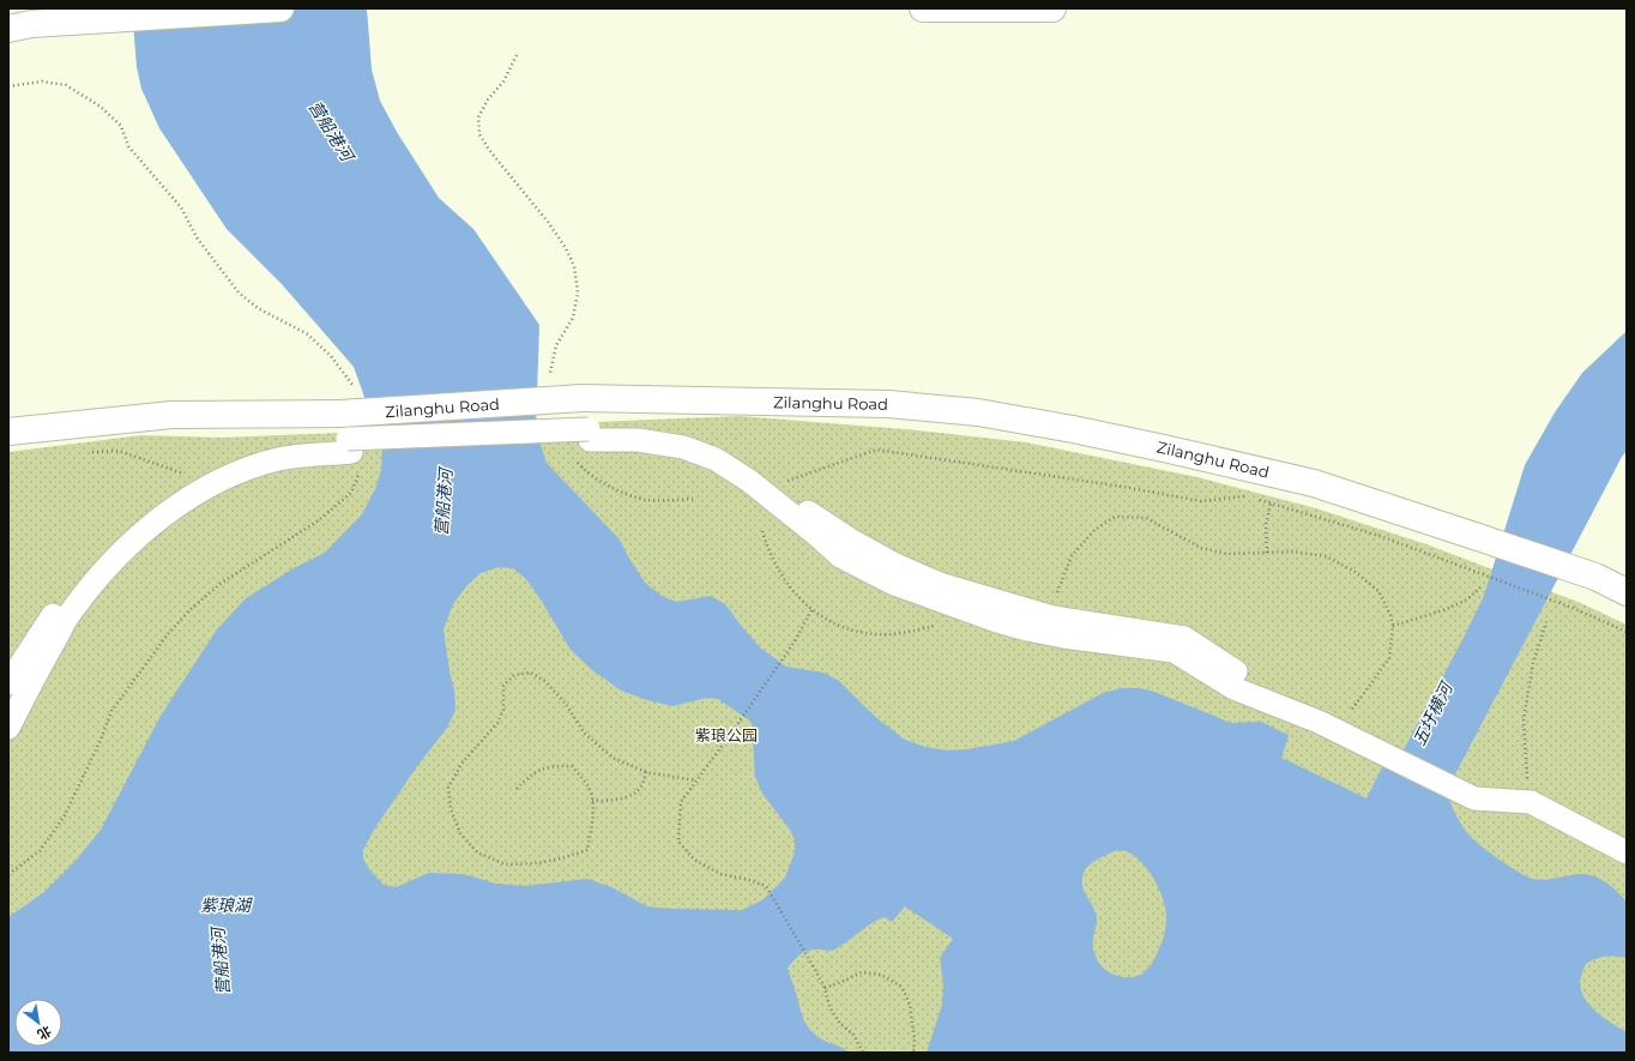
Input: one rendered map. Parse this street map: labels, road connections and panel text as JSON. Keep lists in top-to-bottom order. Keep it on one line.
{"streets":{"street":["Zilanghu Road"]},"water":["营船港河","五圩横河","紫琅湖"],"parks":["紫琅公园"],"north":"bottom right"}
